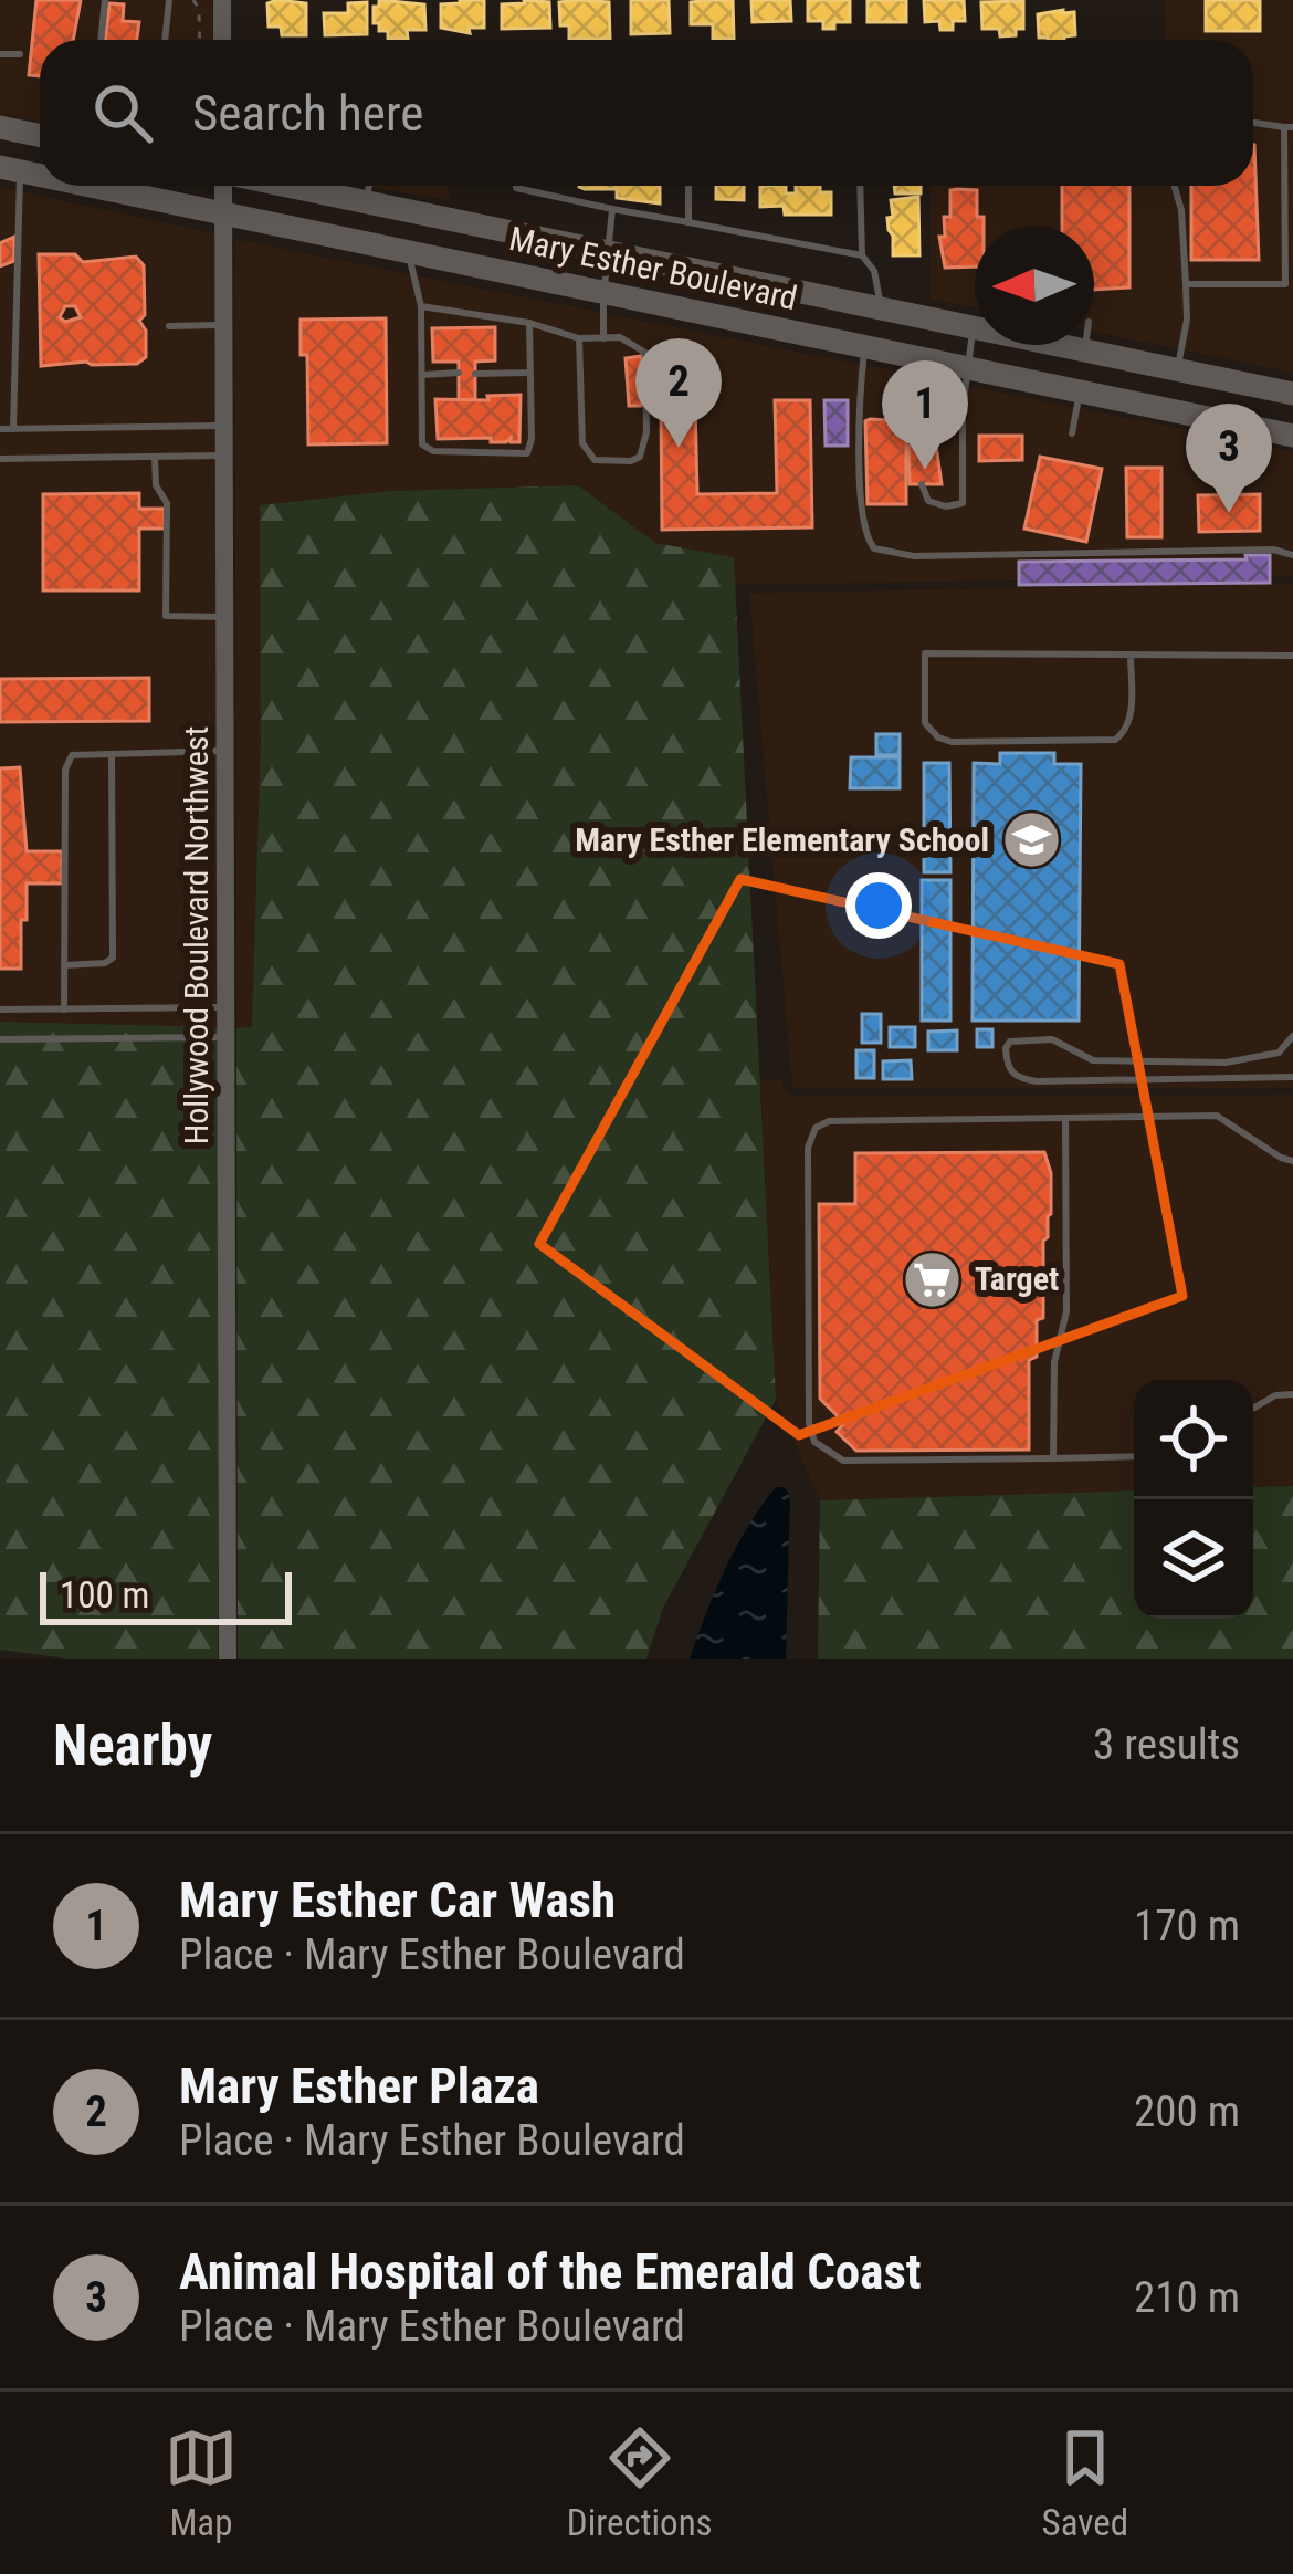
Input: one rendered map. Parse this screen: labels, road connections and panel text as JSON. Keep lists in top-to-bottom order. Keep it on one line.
{"streets":{"main road":["Mary Esther Boulevard"],"street":["Hollywood Boulevard Northwest"]},"crossings":[["Mary Esther Boulevard","Hollywood Boulevard Northwest"]],"places":{"school or university":["Mary Esther Elementary School"],"supermarket":["Target"]},"scale_bar":"100 m","north":"left","page":{"search":"Search here","pins":["2","1","3"],"scale":"100 m","heading":["Nearby","3 results"],"list":[{"mark":"1","name":"Mary Esther Car Wash","note":"Place · Mary Esther Boulevard","value":"170 m"},{"mark":"2","name":"Mary Esther Plaza","note":"Place · Mary Esther Boulevard","value":"200 m"},{"mark":"3","name":"Animal Hospital of the Emerald Coast","note":"Place · Mary Esther Boulevard","value":"210 m"}],"nav":["Map","Directions","Saved"]}}
